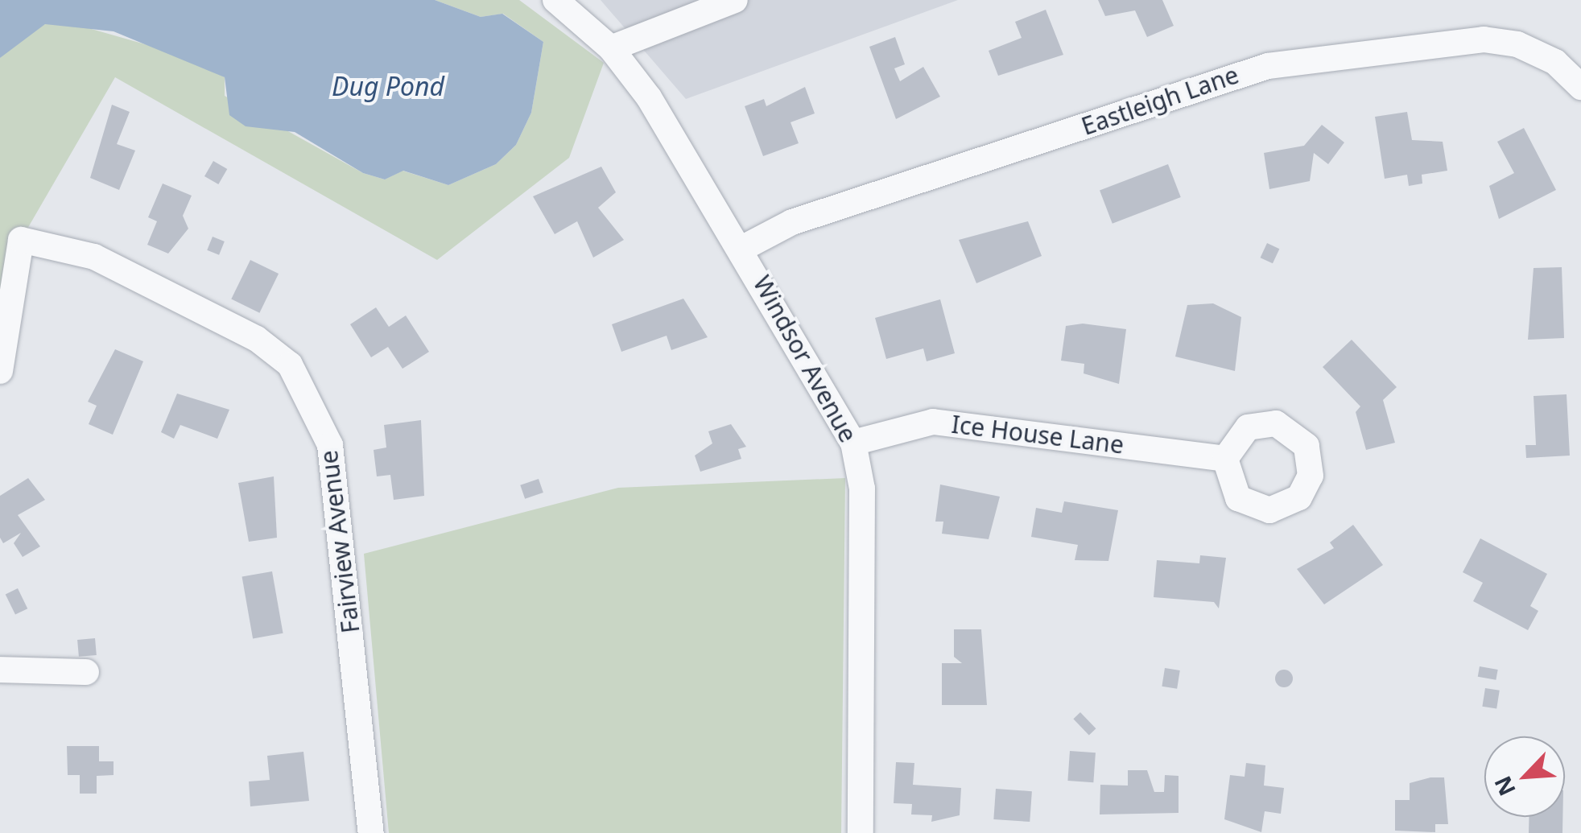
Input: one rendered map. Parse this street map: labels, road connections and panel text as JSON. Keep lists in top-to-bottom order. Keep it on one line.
{"streets":{"street":["Eastleigh Lane","Windsor Avenue","Ice House Lane","Fairview Avenue"]},"crossings":[["Eastleigh Lane","Windsor Avenue"],["Windsor Avenue","Ice House Lane"]],"water":["Dug Pond"],"north":"bottom left"}
